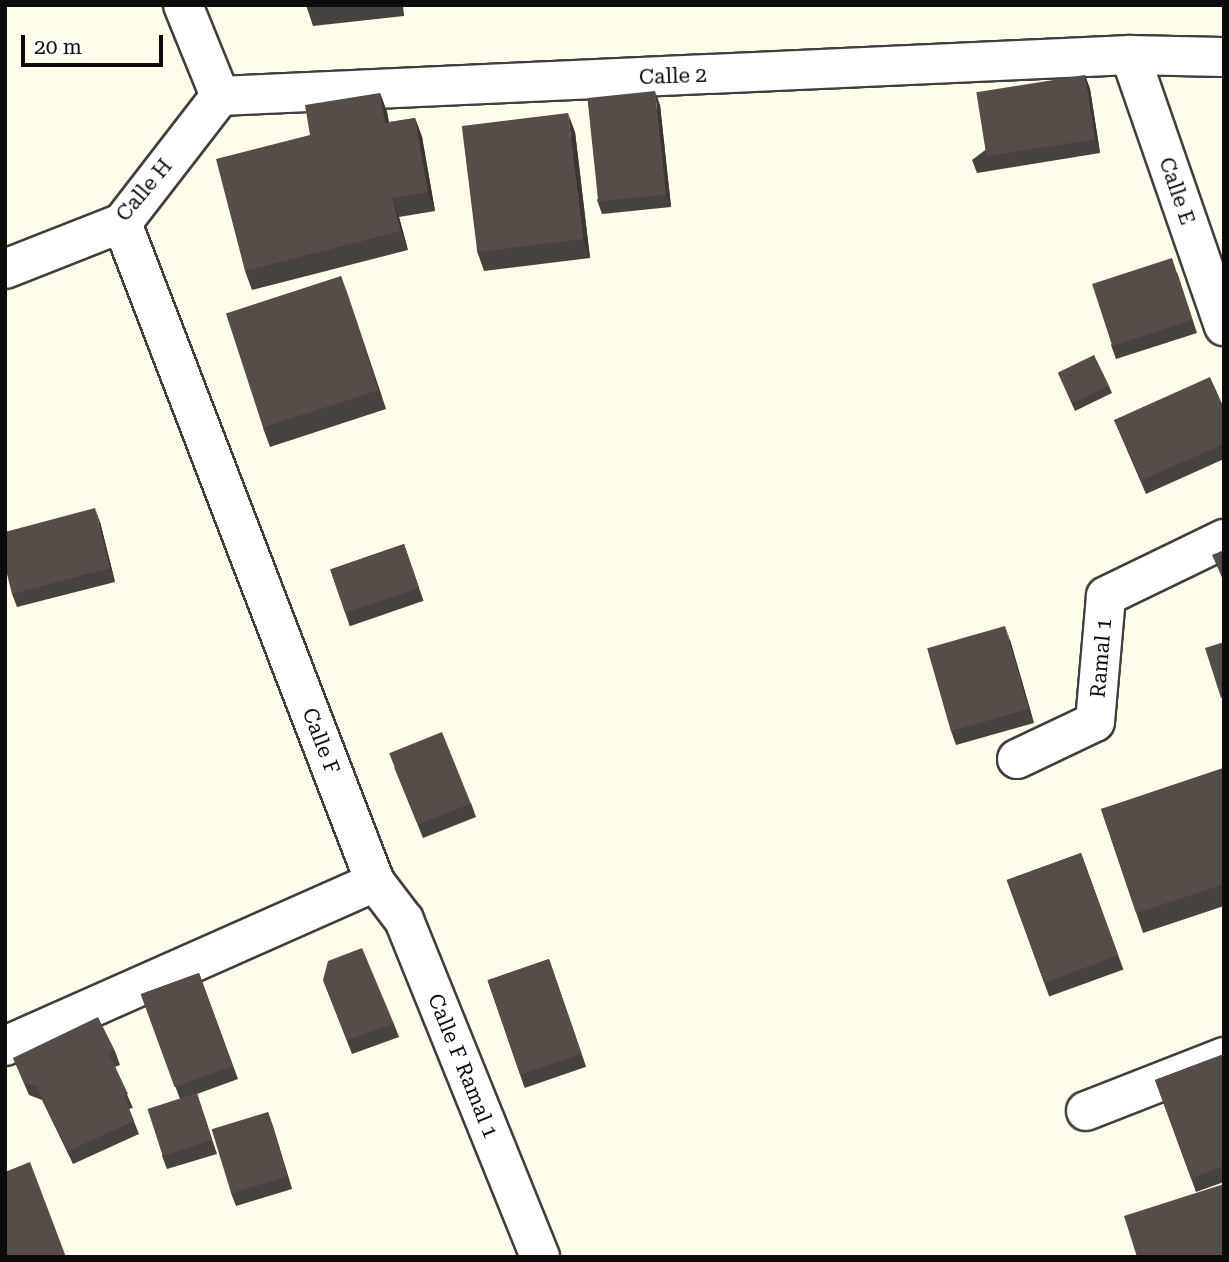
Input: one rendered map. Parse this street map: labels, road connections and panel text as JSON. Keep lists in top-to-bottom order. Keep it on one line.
{"streets":{"street":["Calle 2","Calle H","Calle E","Ramal 1","Calle F","Calle F Ramal 1"]},"crossings":[["Calle 2","Calle H"],["Calle 2","Calle E"],["Calle H","Calle F"],["Calle F","Calle F Ramal 1"]],"scale_bar":"20 m"}
